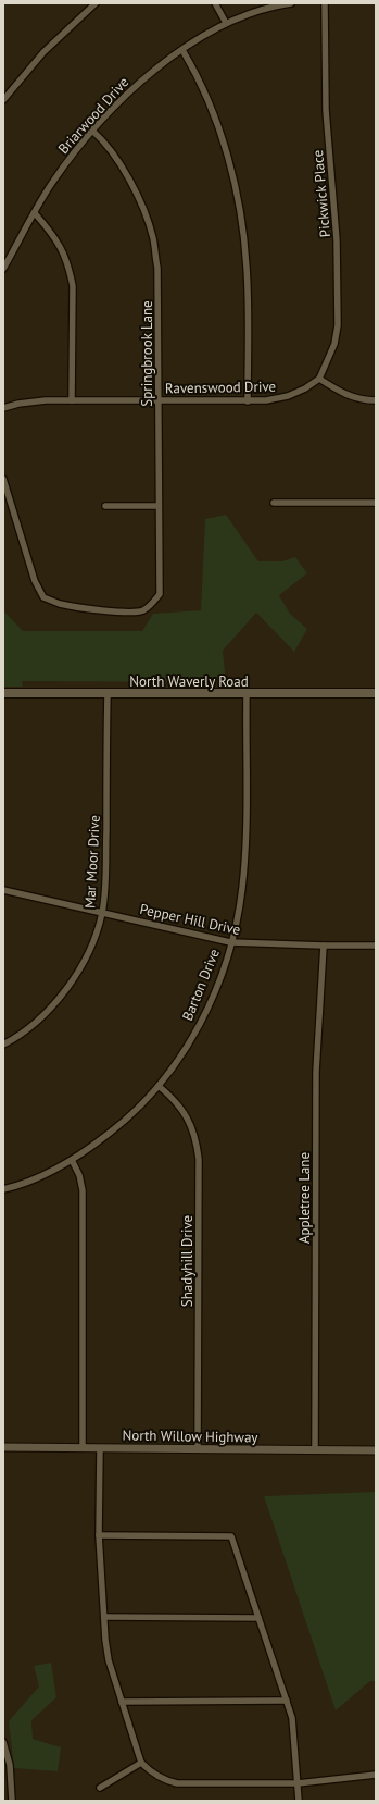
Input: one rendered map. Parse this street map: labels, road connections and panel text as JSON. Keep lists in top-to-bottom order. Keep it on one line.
{"streets":{"main road":["North Waverly Road"],"street":["Briarwood Drive","Pickwick Place","Springbrook Lane","Ravenswood Drive","Mar Moor Drive","Pepper Hill Drive","Barton Drive","Appletree Lane","Shadyhill Drive","North Willow Highway"]},"crossings":[["Briarwood Drive","Springbrook Lane"],["Pickwick Place","Ravenswood Drive"],["Springbrook Lane","Ravenswood Drive"],["North Waverly Road","Mar Moor Drive"],["North Waverly Road","Barton Drive"],["Mar Moor Drive","Pepper Hill Drive"],["Pepper Hill Drive","Barton Drive"],["Pepper Hill Drive","Appletree Lane"],["Barton Drive","Shadyhill Drive"],["Appletree Lane","North Willow Highway"],["Shadyhill Drive","North Willow Highway"]]}
